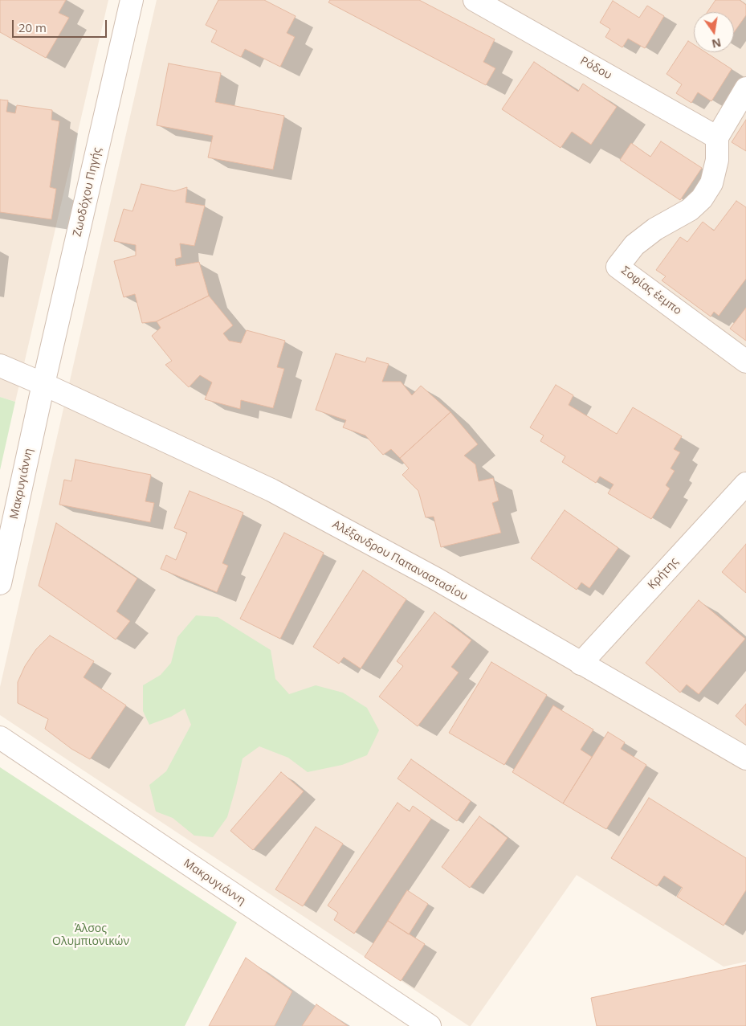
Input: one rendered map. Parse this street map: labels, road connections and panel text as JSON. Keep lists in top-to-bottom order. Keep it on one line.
{"streets":{"street":["Ρόδου","Ζωοδόχου Πηγής","Σοφίας έεμπο","Μακρυγιάννη","Αλέξανδρου Παπαναστασίου","Κρήτης"]},"crossings":[["Ρόδου","Σοφίας έεμπο"],["Ζωοδόχου Πηγής","Μακρυγιάννη"],["Ζωοδόχου Πηγής","Αλέξανδρου Παπαναστασίου"],["Μακρυγιάννη","Αλέξανδρου Παπαναστασίου"],["Αλέξανδρου Παπαναστασίου","Κρήτης"]],"parks":["Άλσος Ολυμπιονικών"],"scale_bar":"20 m","north":"bottom"}
